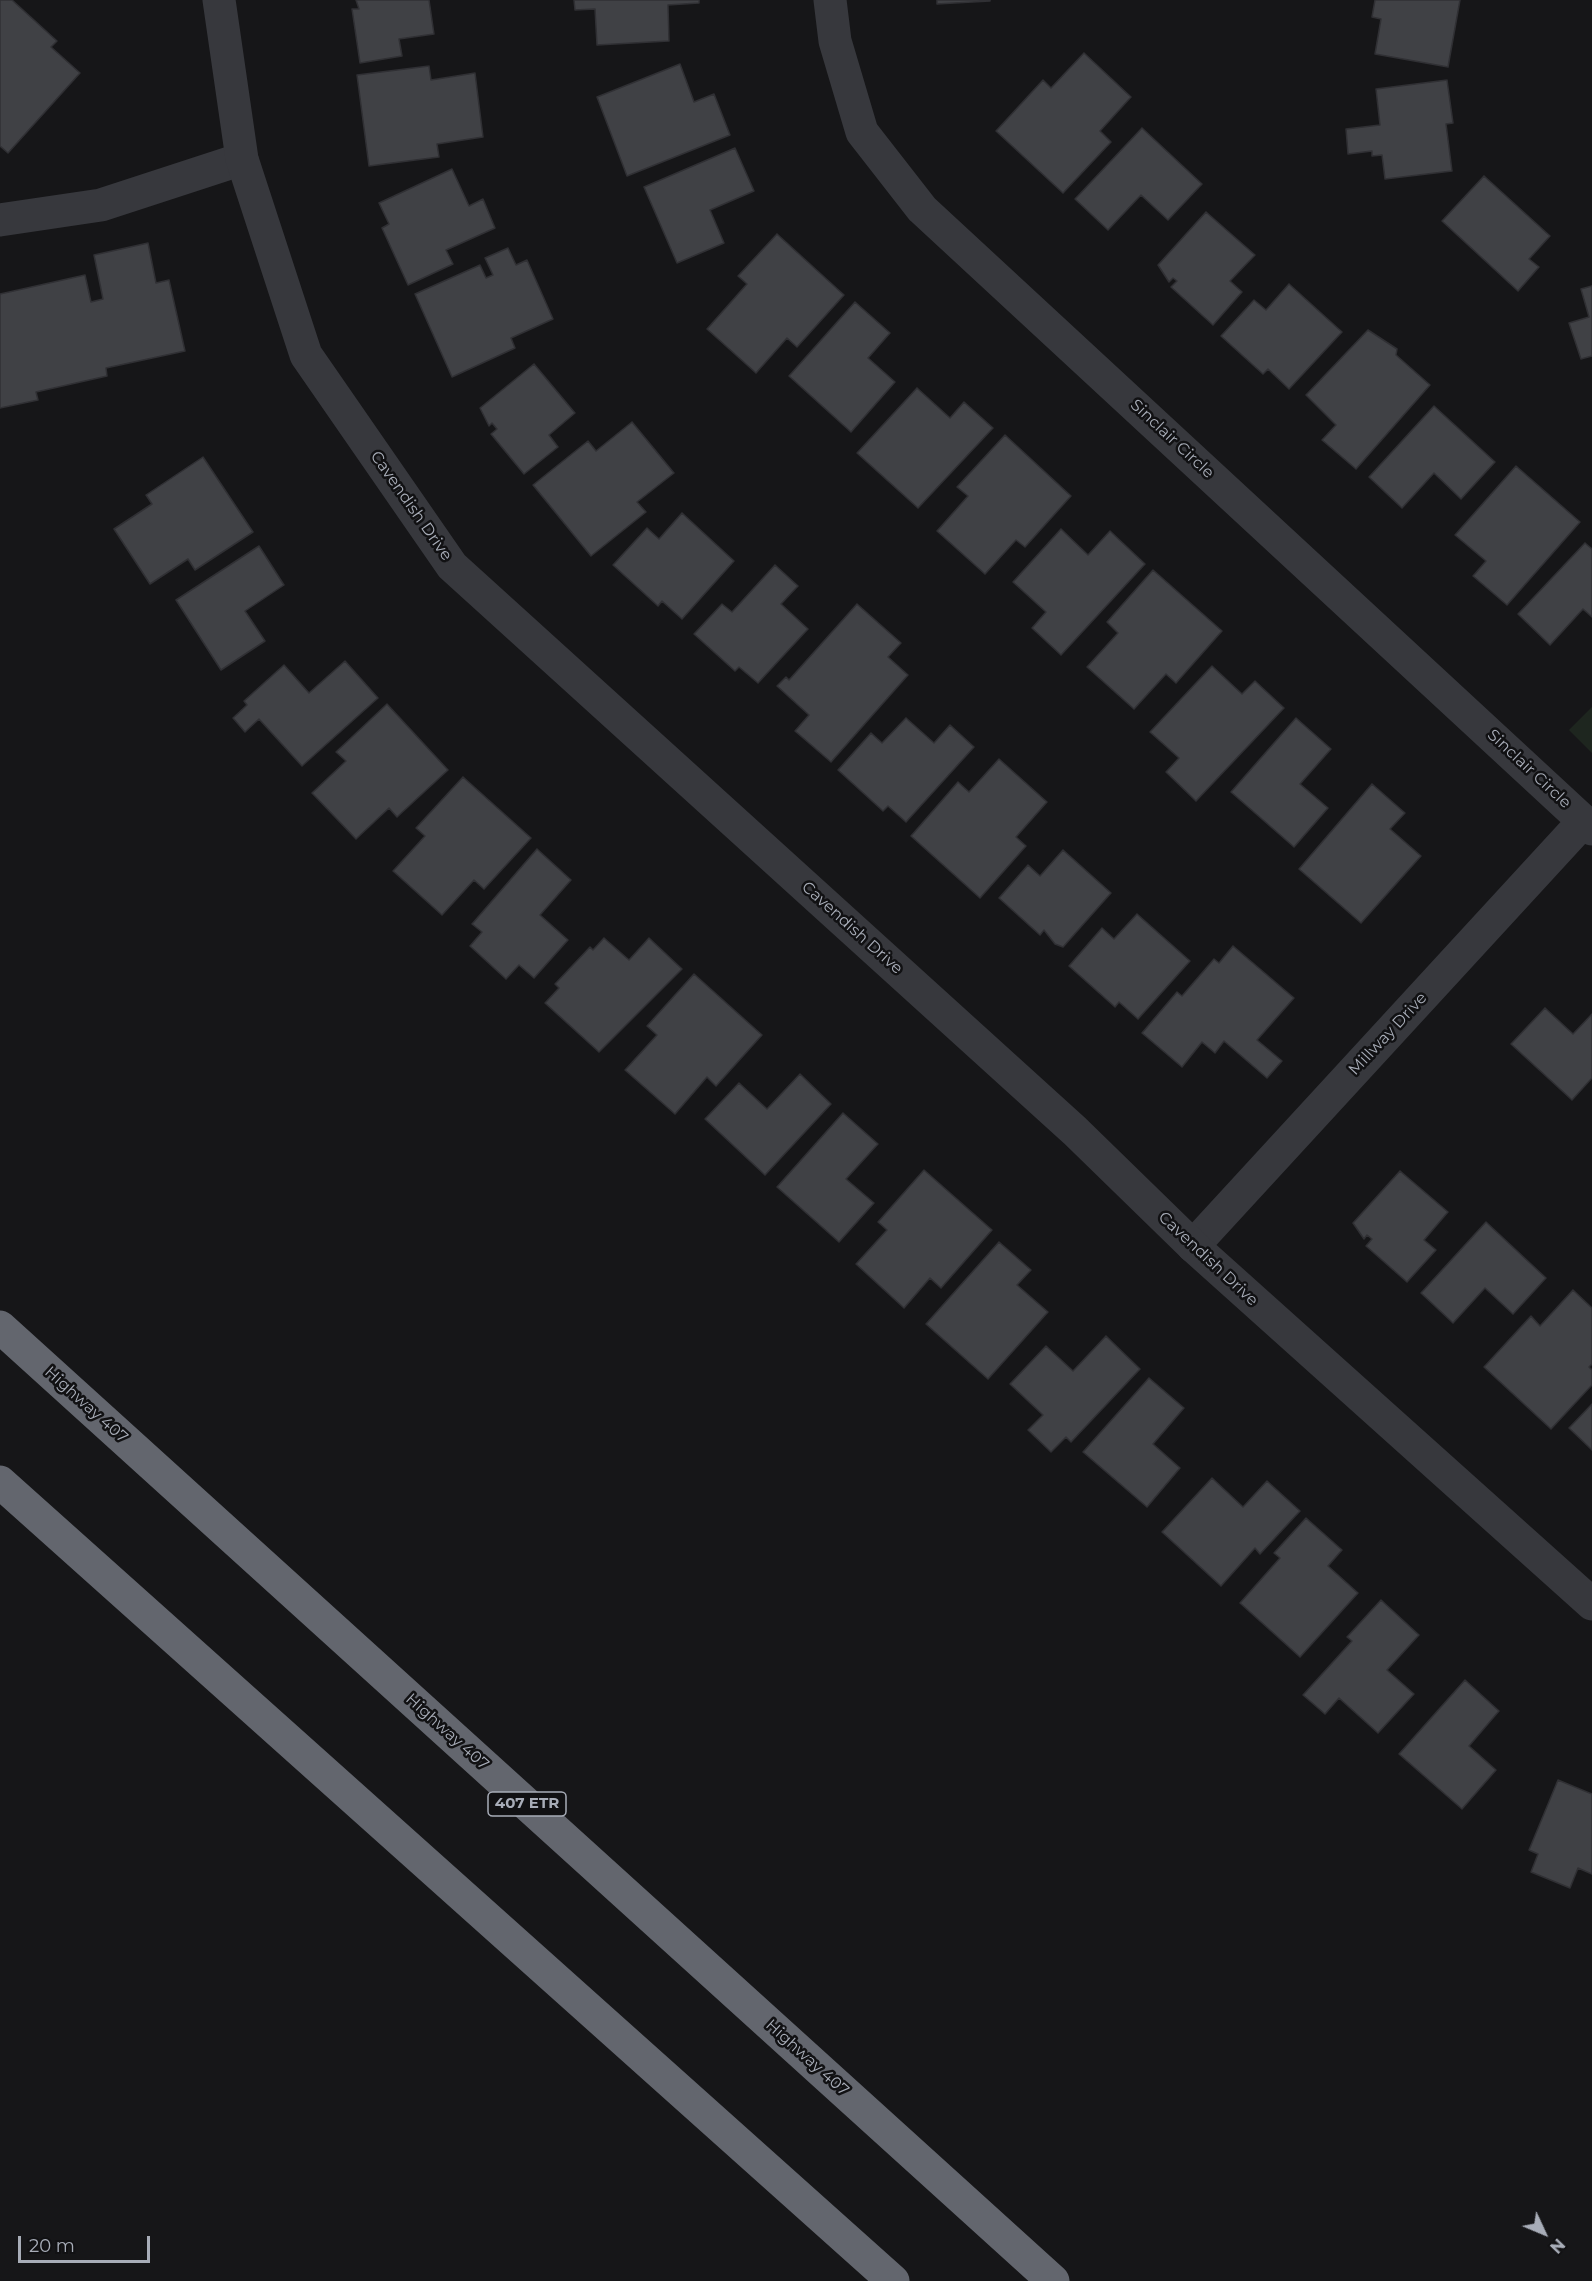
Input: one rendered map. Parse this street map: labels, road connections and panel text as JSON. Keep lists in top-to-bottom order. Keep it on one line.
{"streets":{"highway":["Highway 407","407 ETR"],"street":["Sinclair Circle","Cavendish Drive","Millway Drive"]},"crossings":[["Sinclair Circle","Millway Drive"],["Cavendish Drive","Millway Drive"]],"scale_bar":"20 m","north":"bottom right"}
